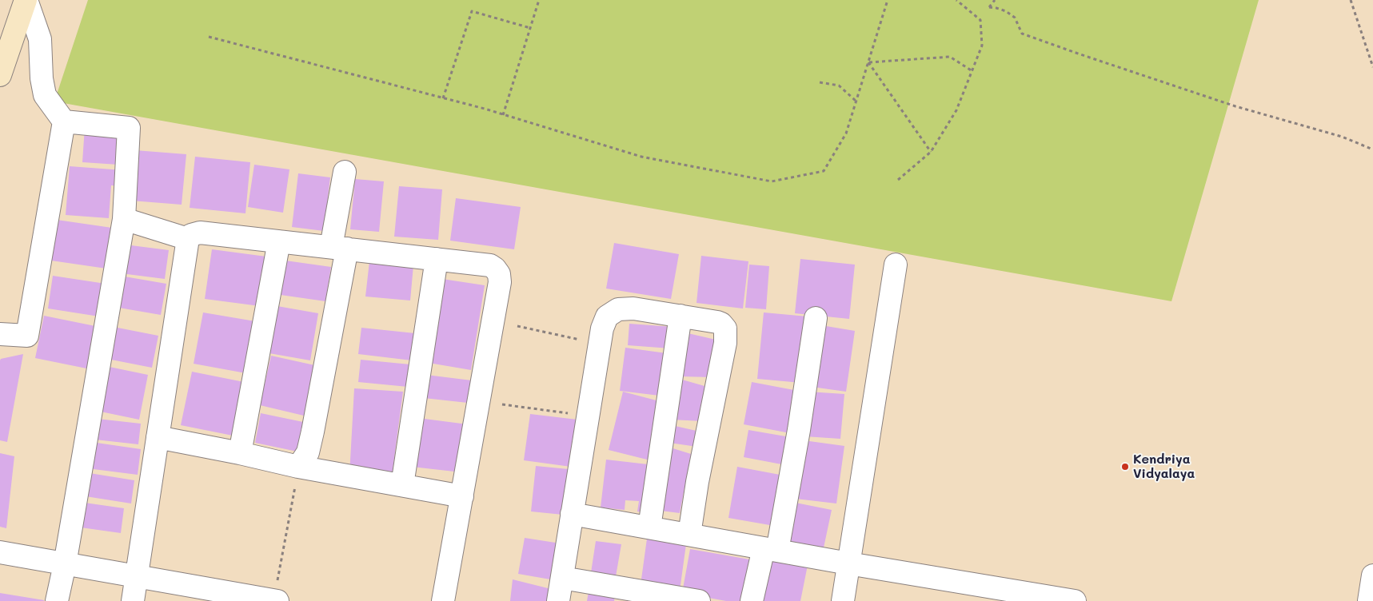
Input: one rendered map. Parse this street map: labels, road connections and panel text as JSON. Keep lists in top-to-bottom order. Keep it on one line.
{"places":["Kendriya Vidyalaya"]}
